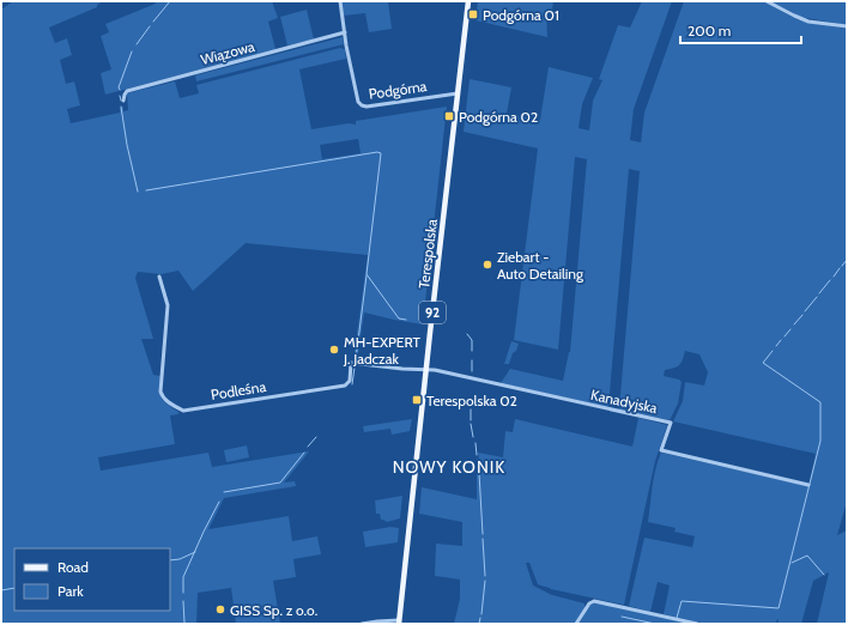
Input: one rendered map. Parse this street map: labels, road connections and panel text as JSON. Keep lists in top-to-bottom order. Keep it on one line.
{"streets":{"main road":["Terespolska","92"],"street":["Wiązowa","Podgórna","Podleśna","Kanadyjska"]},"crossings":[["Wiązowa","Podgórna"],["Podgórna","Terespolska"],["Terespolska","Podleśna"],["Terespolska","Kanadyjska"],["Podleśna","Kanadyjska"]],"districts":["NOWY KONIK"],"places":{"transit":["Podgórna 01","Podgórna 02","Terespolska 02"],"other":["Ziebart - Auto Detailing","MH-EXPERT J. Jadczak","GISS Sp. z o.o."]},"legend":["Road","Park"],"scale_bar":"200 m"}
